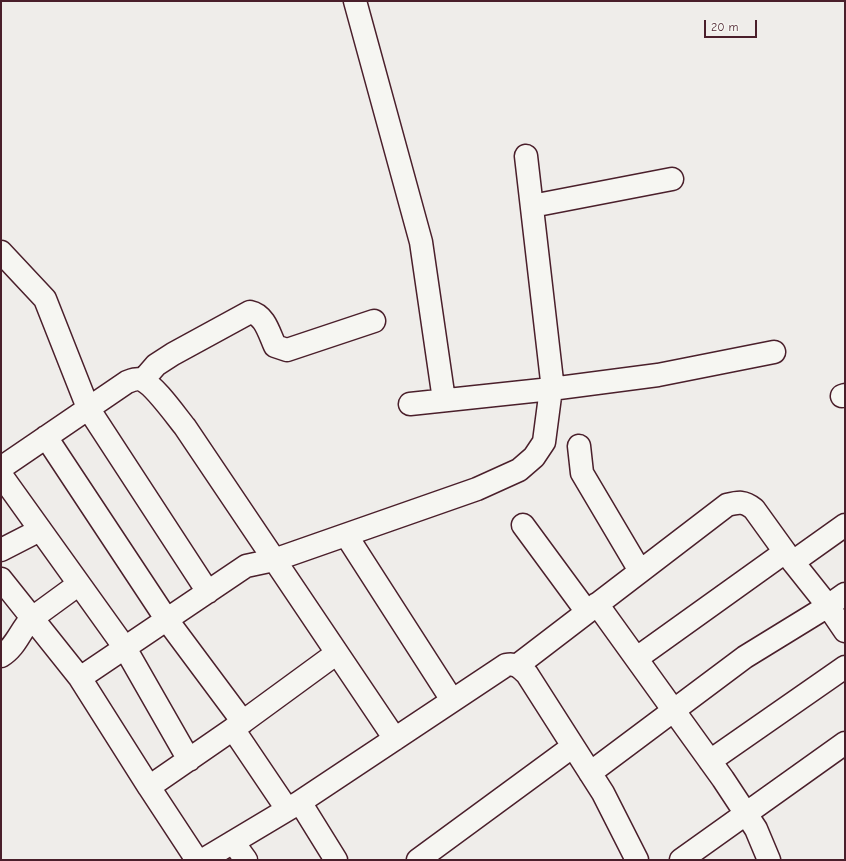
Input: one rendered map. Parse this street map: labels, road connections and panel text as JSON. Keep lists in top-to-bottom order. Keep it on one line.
{"scale_bar":"20 m"}
